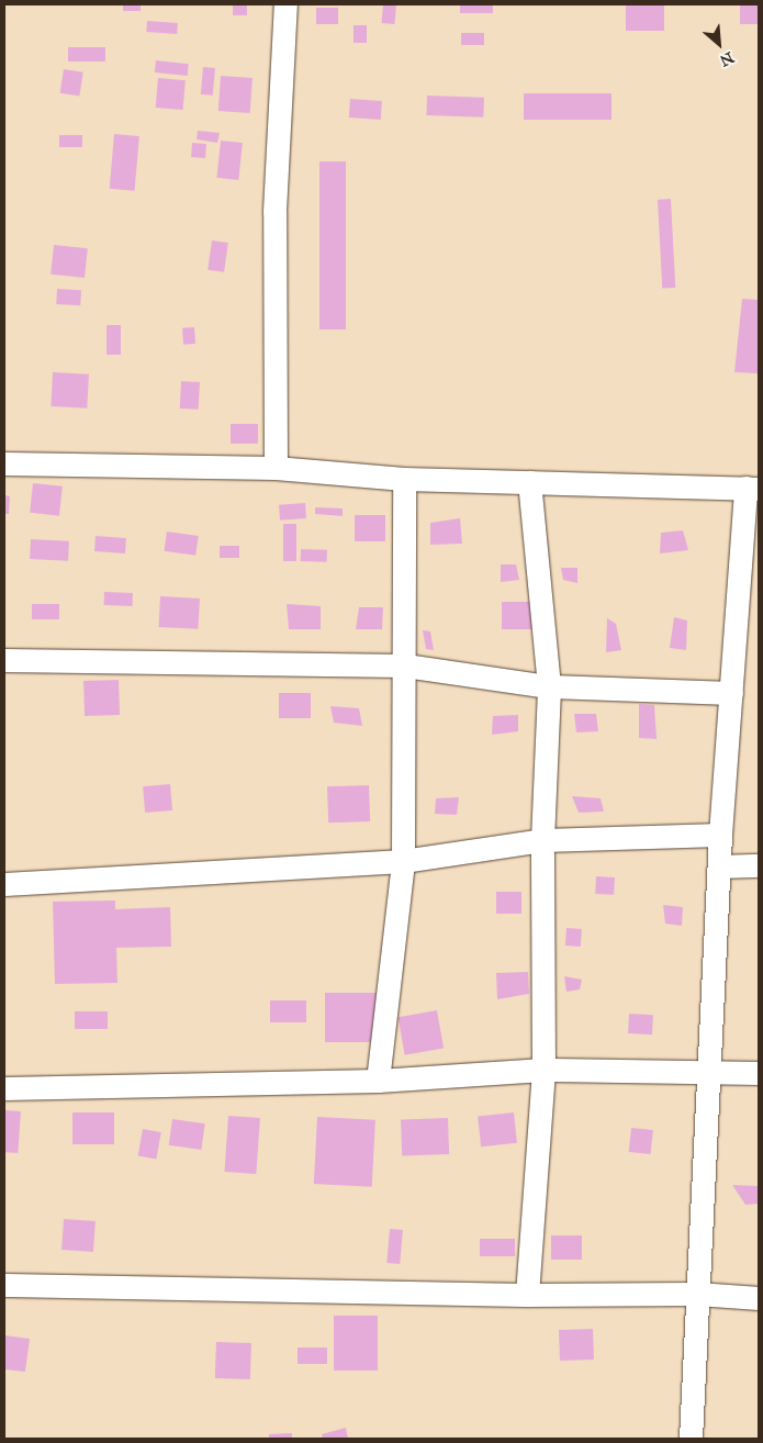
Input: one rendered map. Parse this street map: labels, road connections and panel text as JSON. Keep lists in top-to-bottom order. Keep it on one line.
{"north":"bottom right"}
